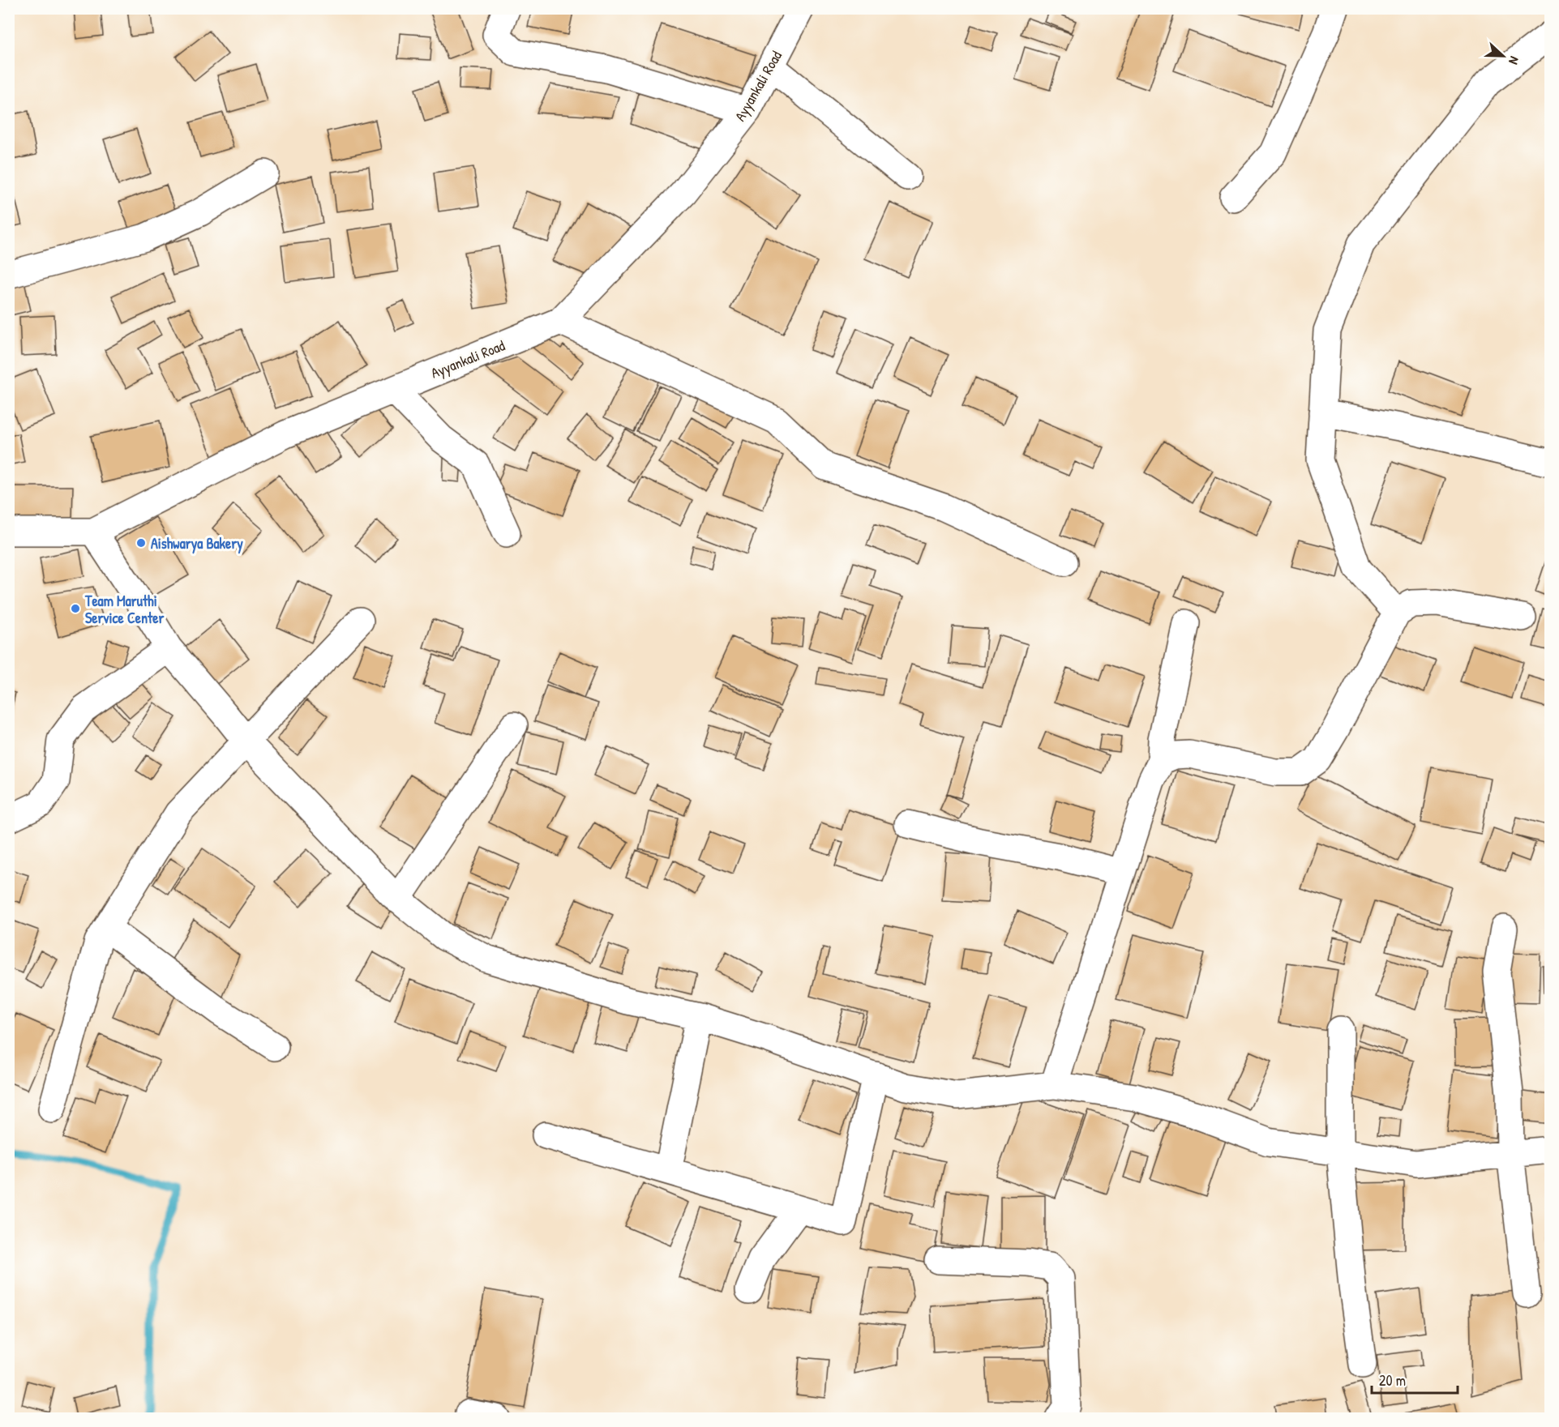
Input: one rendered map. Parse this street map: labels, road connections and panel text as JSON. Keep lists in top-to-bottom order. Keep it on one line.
{"streets":{"street":["Ayyankali Road"]},"places":["Aishwarya Bakery","Team Maruthi Service Center"],"scale_bar":"20 m","north":"right"}
